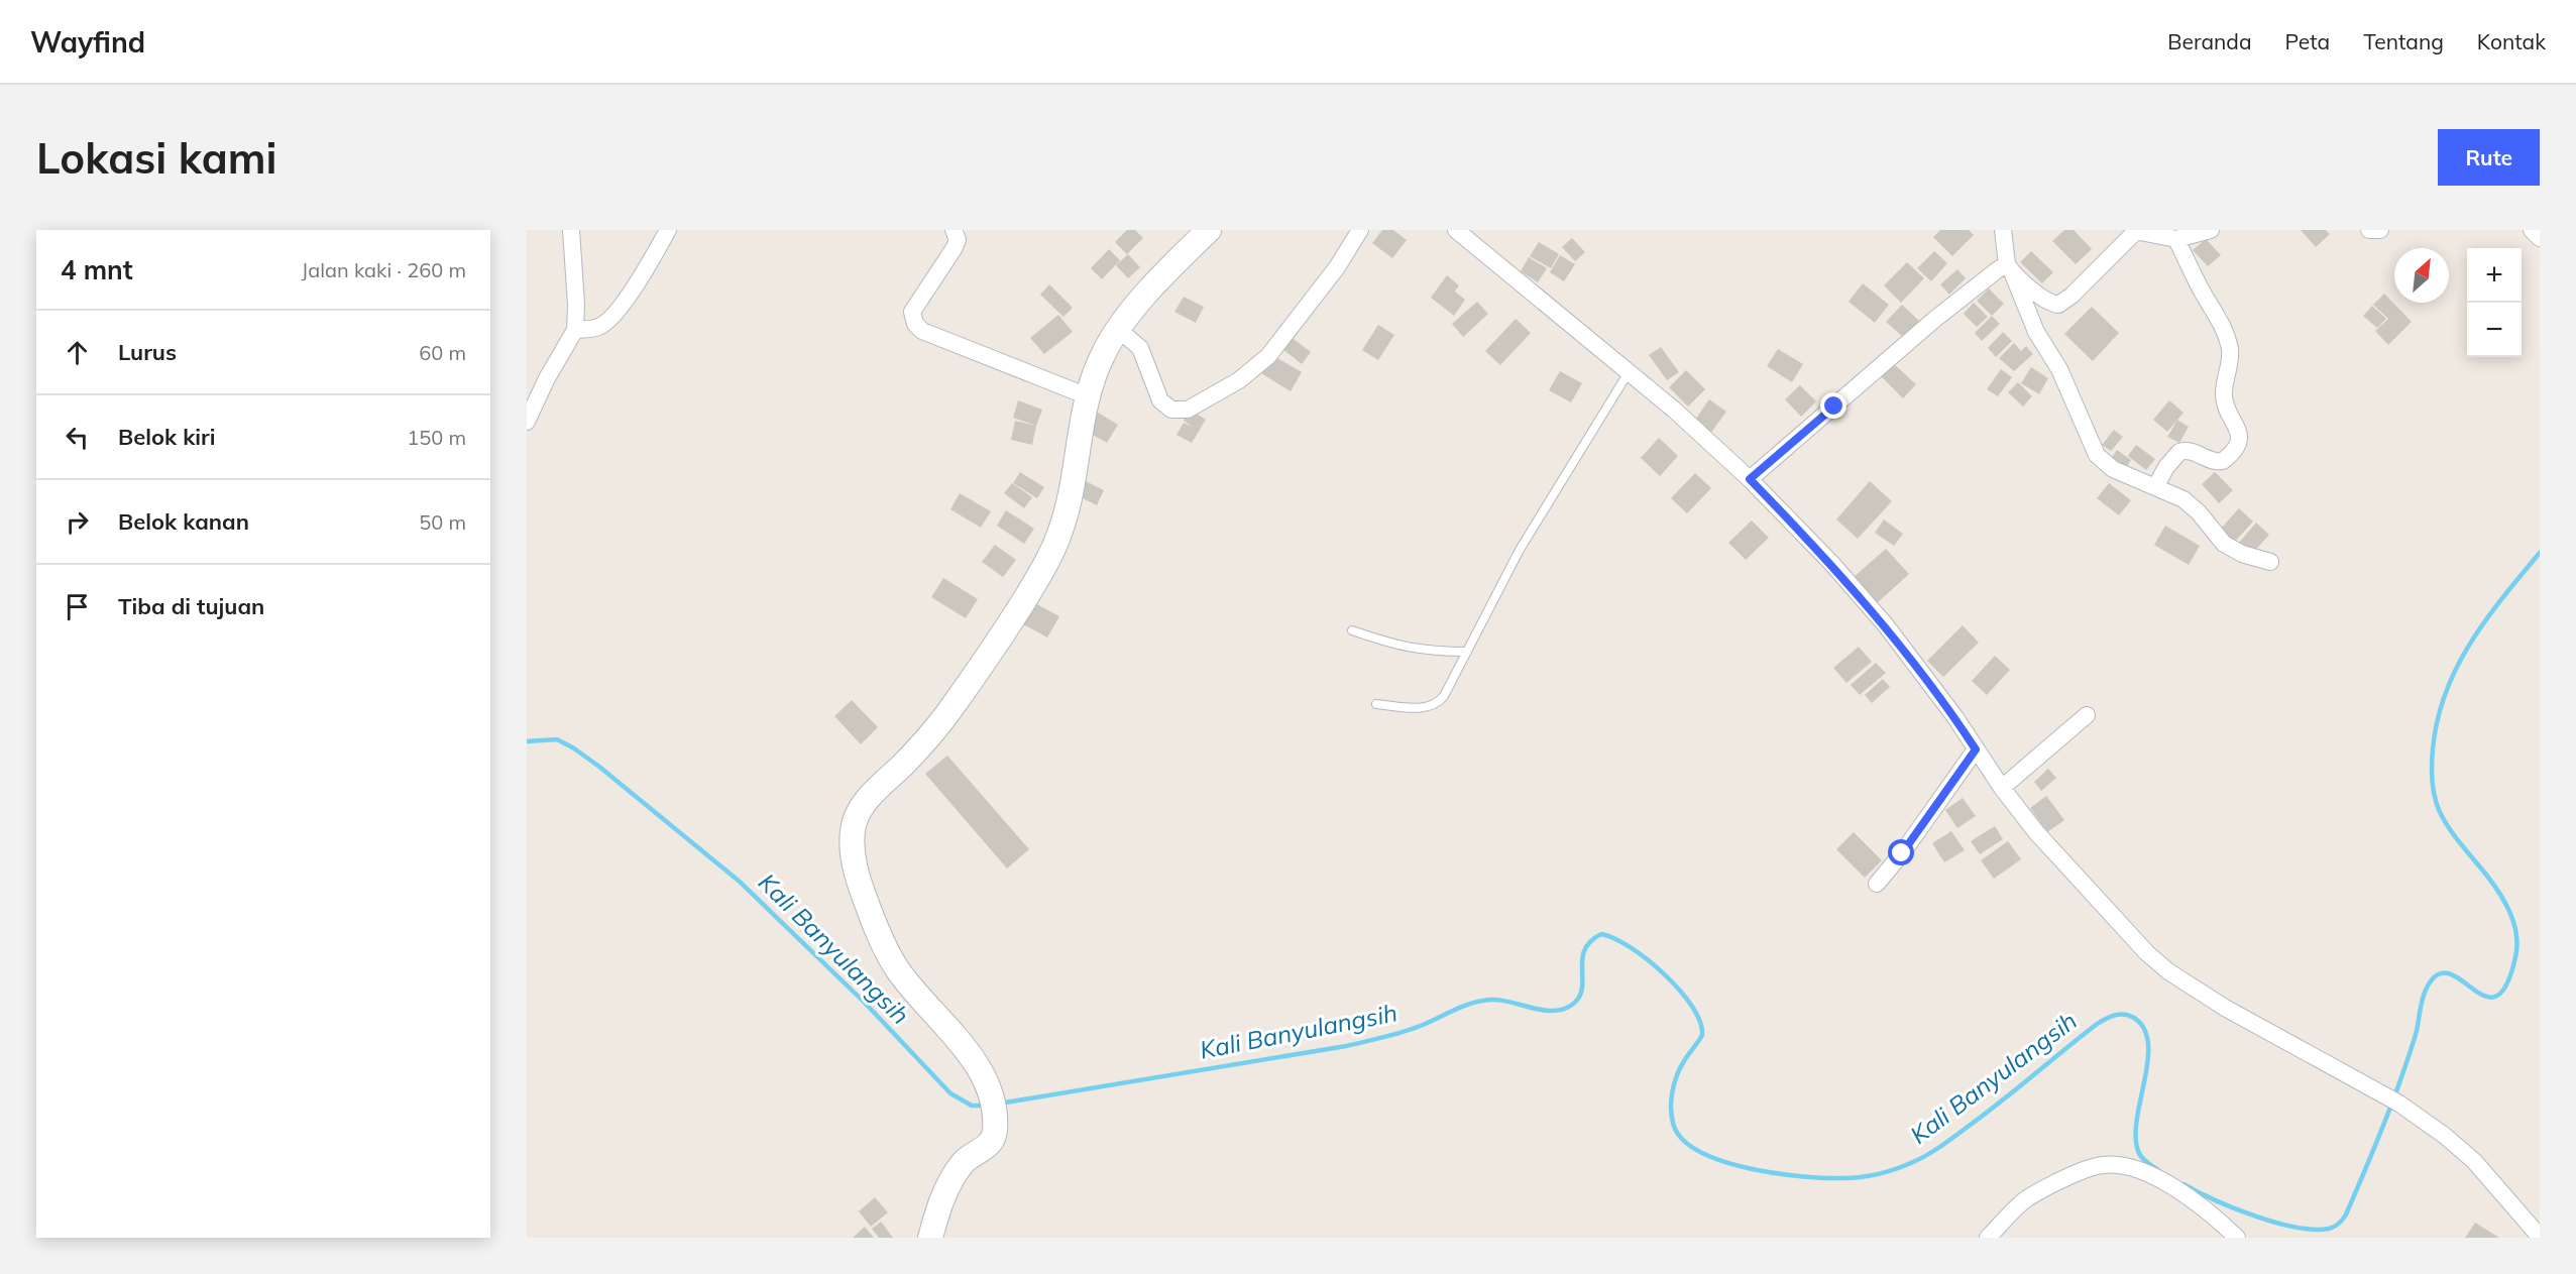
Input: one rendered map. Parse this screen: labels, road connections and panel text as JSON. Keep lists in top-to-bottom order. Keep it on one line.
{"water":["Kali Banyulangsih"],"north":"top right","page":{"header":"Wayfind","nav":["Beranda","Peta","Tentang","Kontak"],"buttons":"Rute","title":"Lokasi kami","heading":["4 mnt","Jalan kaki · 260 m"],"map_buttons":["+","−"],"list":[["Lurus","60 m"],["Belok kiri","150 m"],["Belok kanan","50 m"],"Tiba di tujuan"]}}
